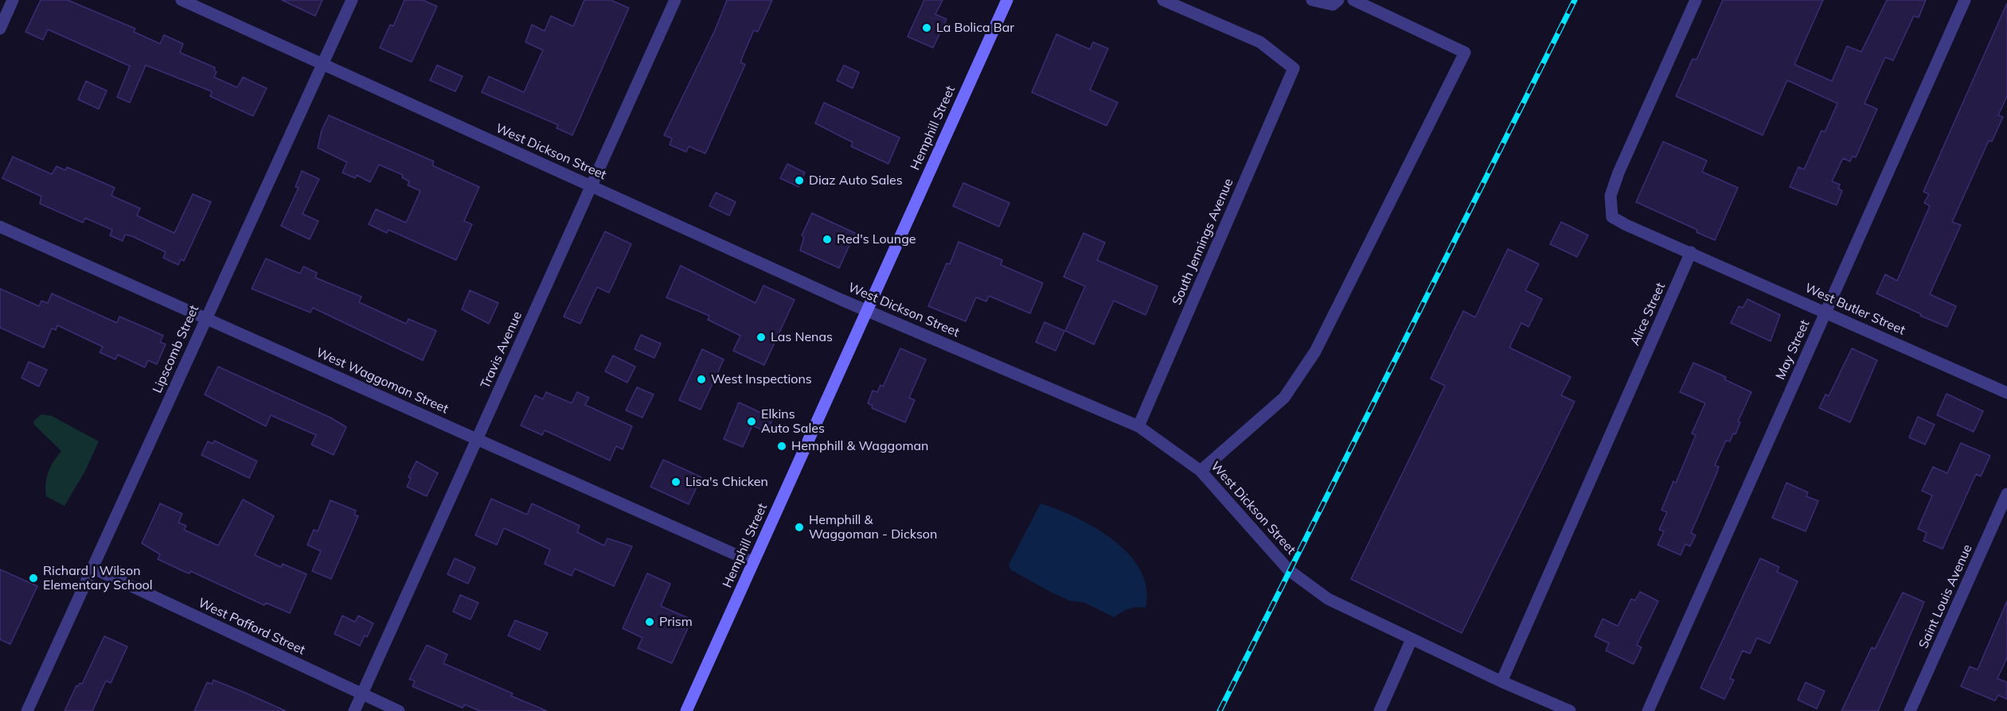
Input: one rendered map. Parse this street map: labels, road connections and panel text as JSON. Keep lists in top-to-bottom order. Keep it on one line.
{"streets":{"main road":["Hemphill Street"],"street":["West Dickson Street","South Jennings Avenue","West Butler Street","Alice Street","Lipscomb Street","Travis Avenue","May Street","West Waggoman Street","Saint Louis Avenue","West Pafford Street"]},"crossings":[["Hemphill Street","West Dickson Street"],["Hemphill Street","West Waggoman Street"],["West Dickson Street","South Jennings Avenue"],["West Dickson Street","Alice Street"],["West Dickson Street","Lipscomb Street"],["West Dickson Street","Travis Avenue"],["West Butler Street","Alice Street"],["West Butler Street","May Street"],["Lipscomb Street","West Waggoman Street"],["Lipscomb Street","West Pafford Street"],["Travis Avenue","West Waggoman Street"],["Travis Avenue","West Pafford Street"]],"places":["La Bolica Bar","Diaz Auto Sales","Red's Lounge","Las Nenas","West Inspections","Elkins Auto Sales","Hemphill & Waggoman","Lisa's Chicken","Hemphill & Waggoman - Dickson","Richard J Wilson Elementary School","Prism"]}
